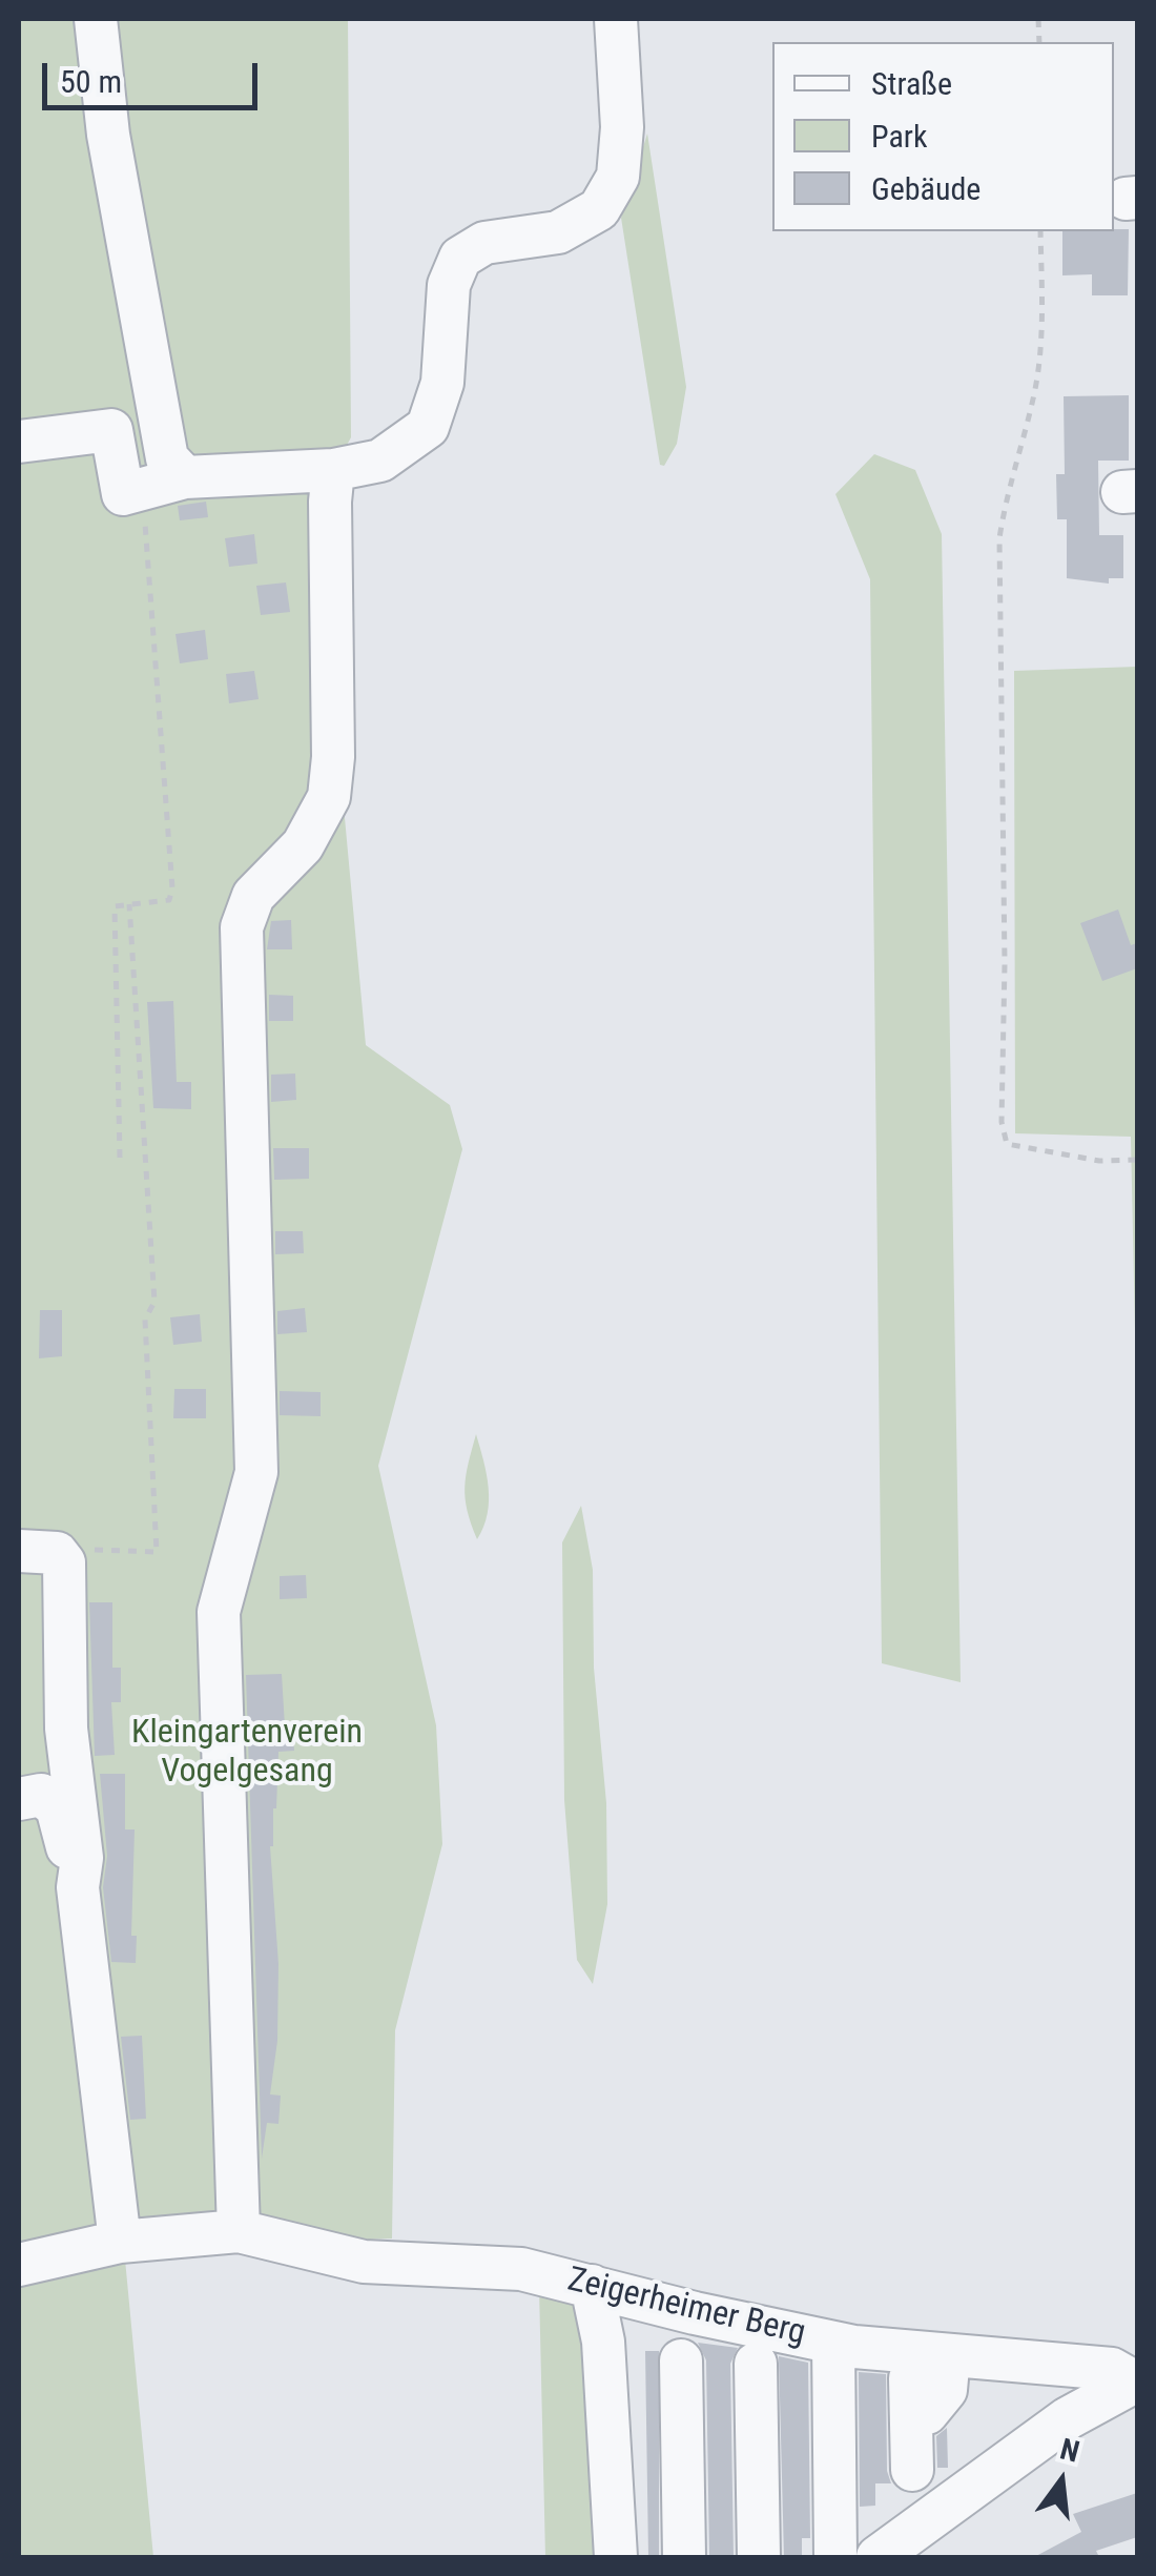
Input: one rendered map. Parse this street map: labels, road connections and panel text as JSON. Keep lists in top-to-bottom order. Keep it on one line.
{"streets":{"street":["Zeigerheimer Berg"]},"parks":["Kleingartenverein Vogelgesang"],"legend":["Straße","Park","Gebäude"],"scale_bar":"50 m","north":"top"}
